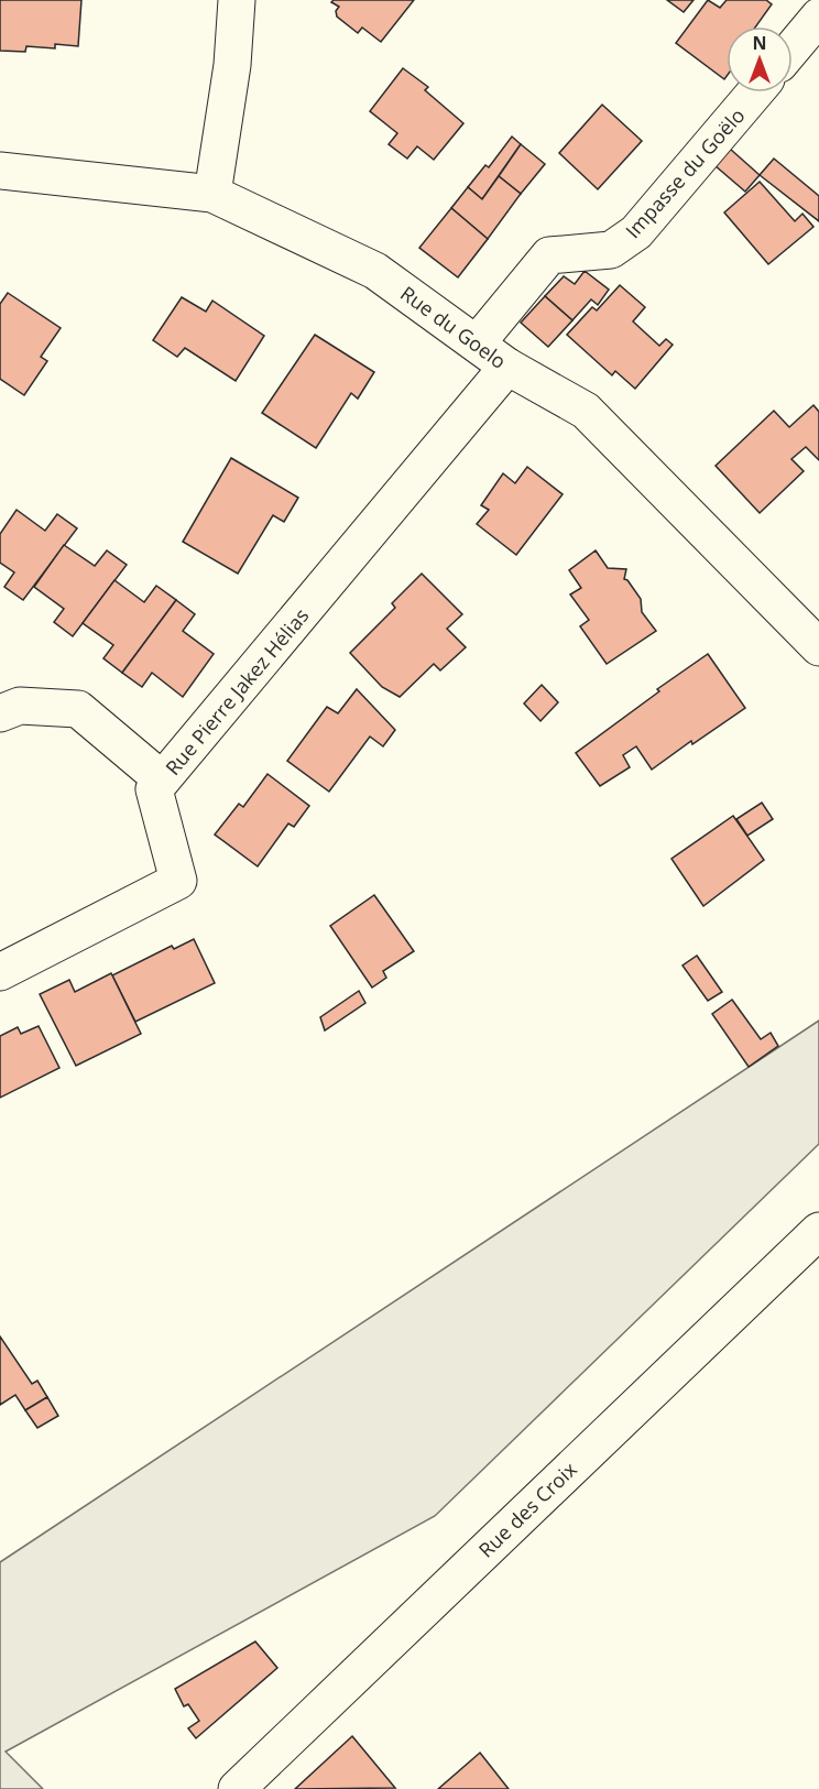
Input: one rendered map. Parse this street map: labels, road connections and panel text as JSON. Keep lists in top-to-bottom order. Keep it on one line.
{"streets":{"street":["Impasse du Goëlo","Rue du Goelo","Rue Pierre Jakez Hélias","Rue des Croix"]},"crossings":[["Impasse du Goëlo","Rue du Goelo"],["Rue du Goelo","Rue Pierre Jakez Hélias"]],"north":"top"}
